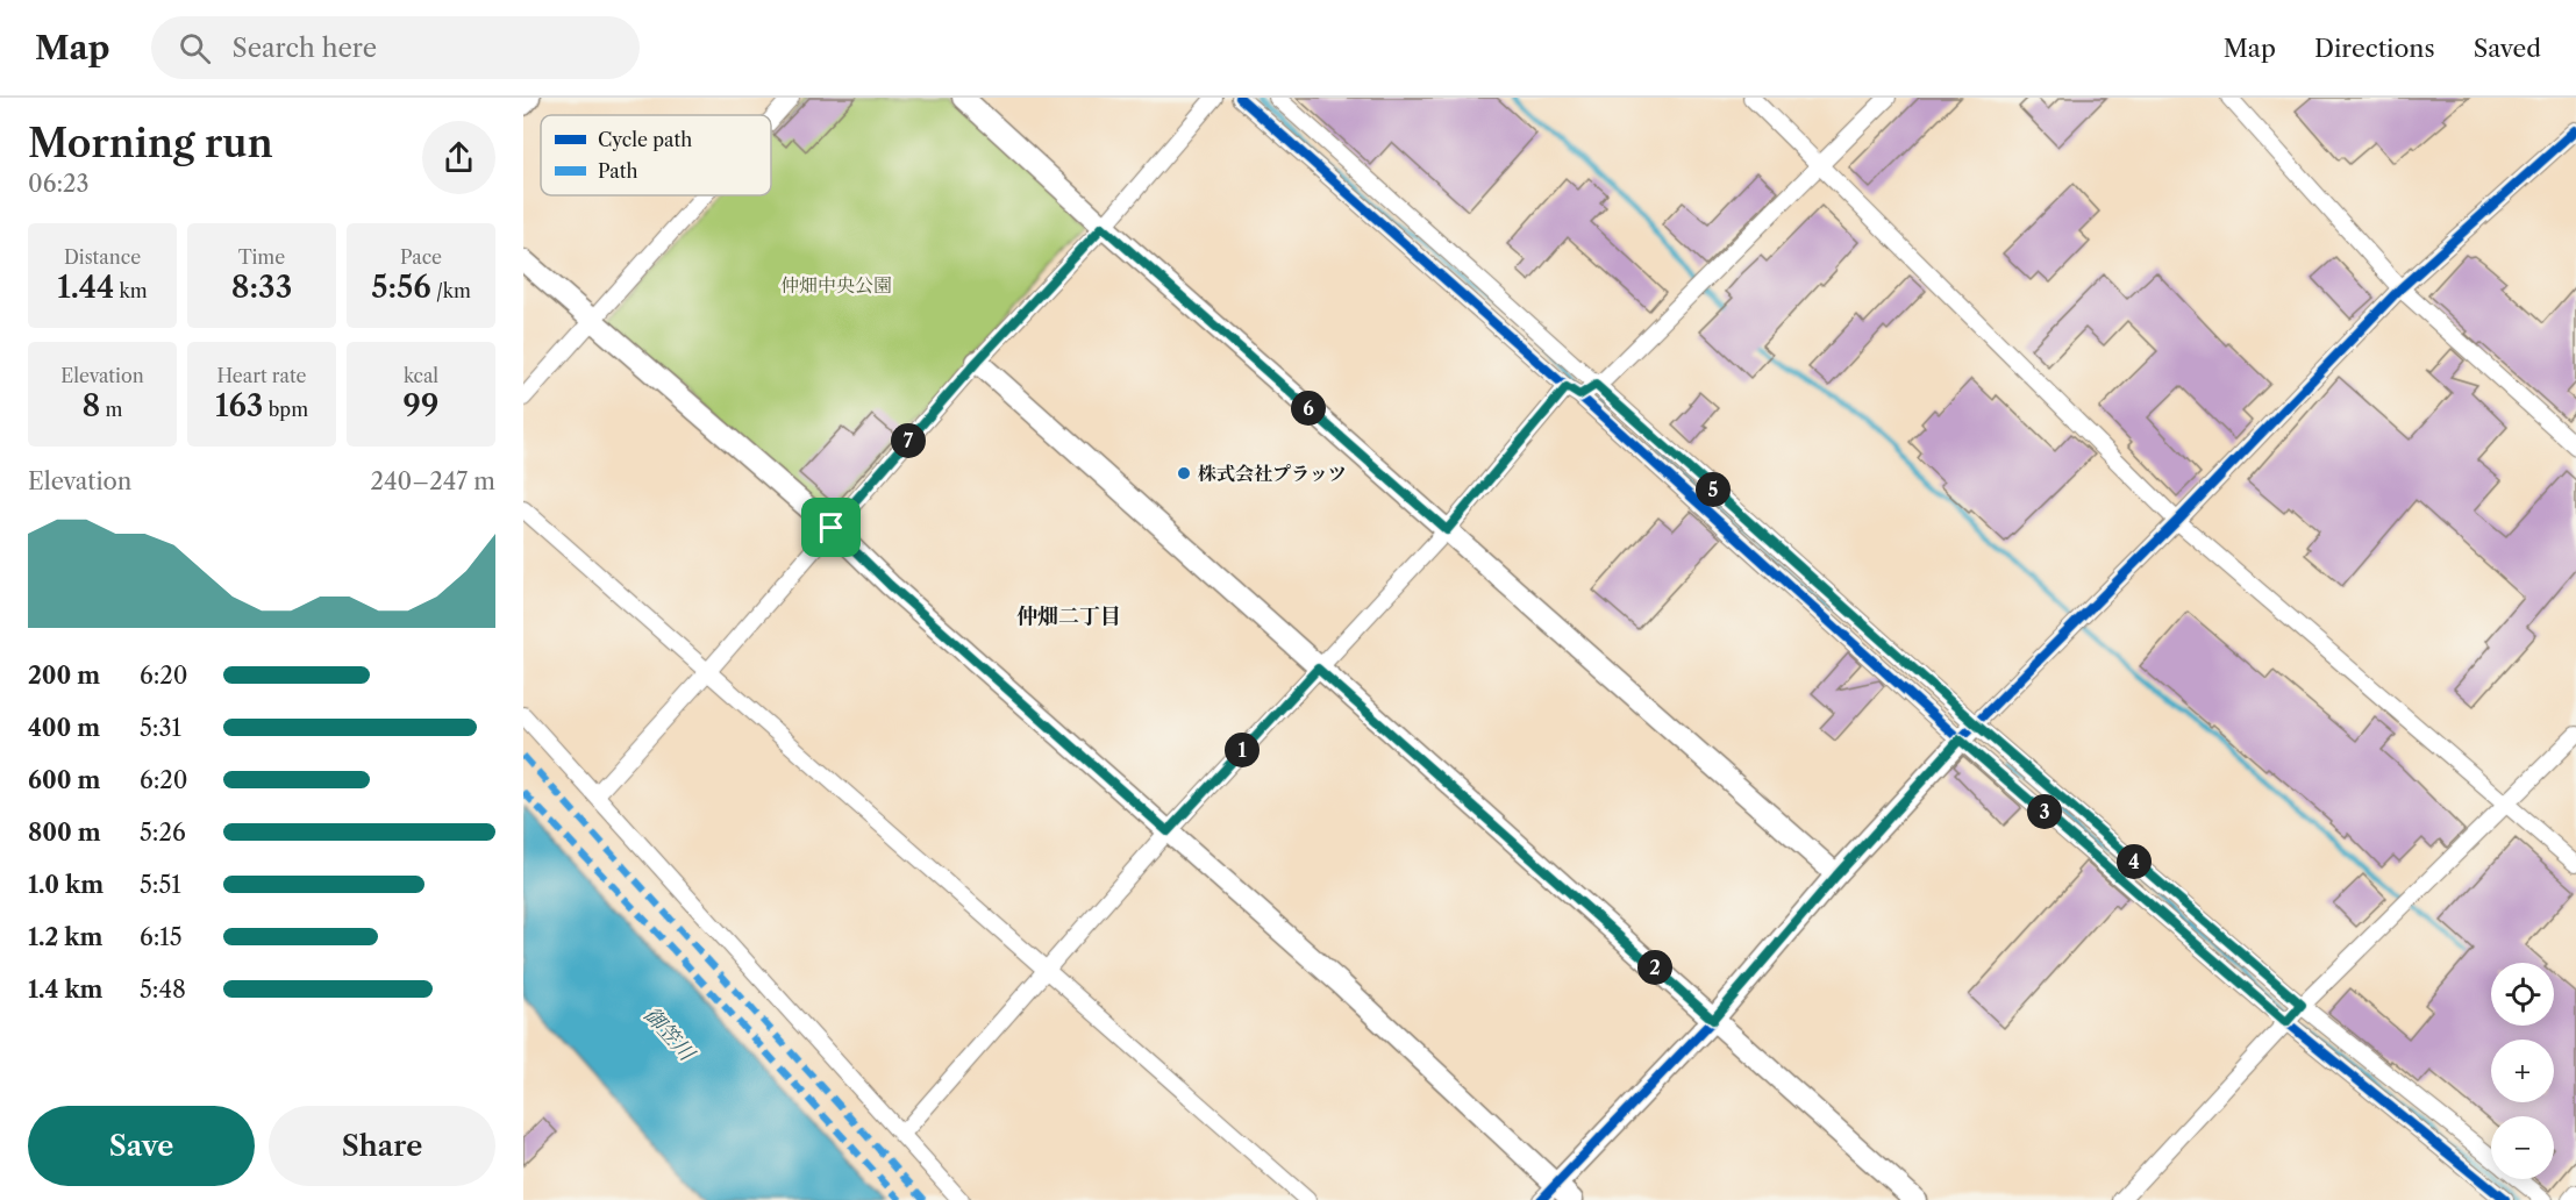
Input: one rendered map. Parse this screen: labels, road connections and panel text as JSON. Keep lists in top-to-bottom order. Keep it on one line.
{"districts":["仲畑二丁目"],"water":["御笠川"],"parks":["仲畑中央公園"],"places":["株式会社プラッツ"],"legend":["Cycle path","Path"],"page":{"header":"Map","search":"Search here","nav":["Map","Directions","Saved"],"heading":["Morning run","06:23"],"stats":[["Distance","1.44 km"],["Time","8:33"],["Pace","5:56 /km"],["Elevation","8 m"],["Heart rate","163 bpm"],["kcal","99"]],"pins":["6","7","5","1","3","4","2"],"chart":["Elevation","240–247 m"],"list":[{"name":"200 m","note":"6:20"},{"name":"400 m","note":"5:31"},{"name":"600 m","note":"6:20"},{"name":"800 m","note":"5:26"},{"name":"1.0 km","note":"5:51"},{"name":"1.2 km","note":"6:15"},{"name":"1.4 km","note":"5:48"}],"map_buttons":["+","−"],"buttons":["Save","Share"]}}
